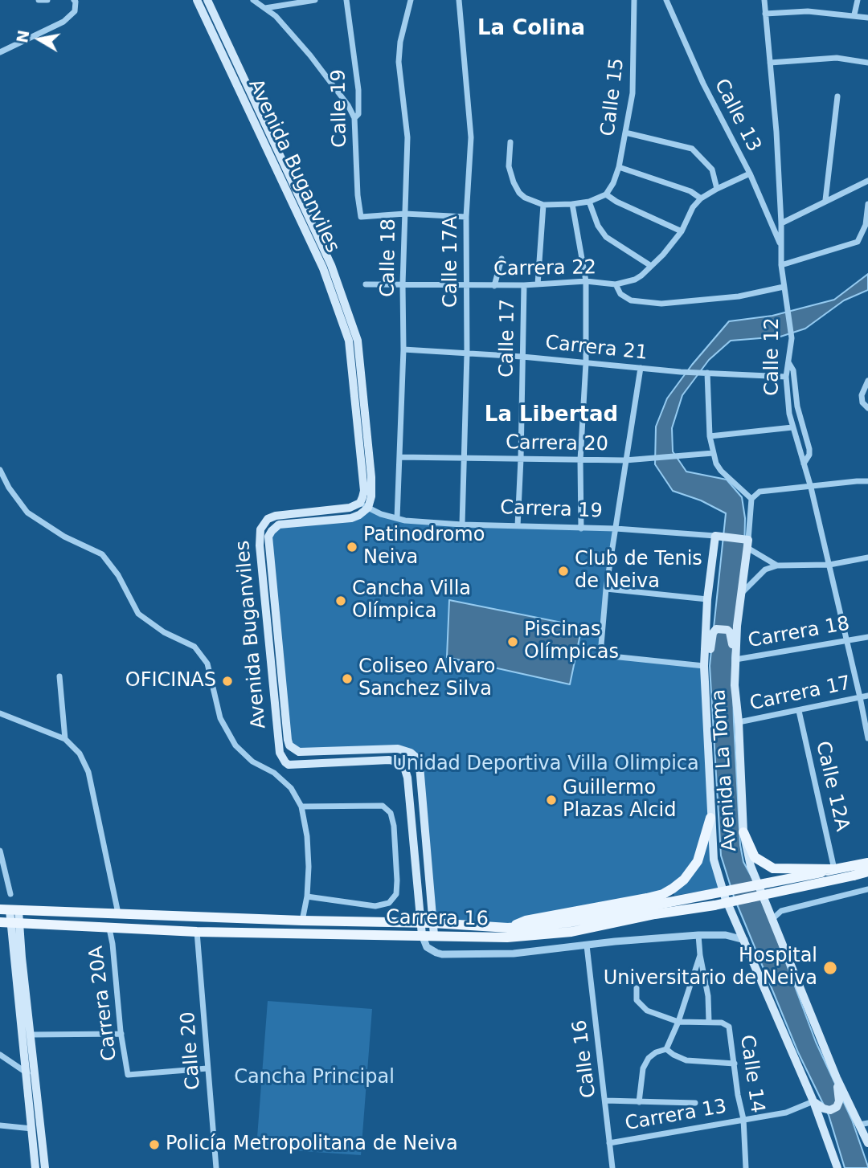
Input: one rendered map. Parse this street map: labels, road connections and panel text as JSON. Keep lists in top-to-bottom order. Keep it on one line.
{"streets":{"main road":["Avenida Buganviles","Carrera 19","Avenida La Toma","Carrera 16"],"street":["Calle 15","Calle 19","Calle 13","Calle 18","Calle 17A","Carrera 22","Calle 17","Carrera 21","Calle 12","Carrera 20","Carrera 18","Carrera 17","Calle 12A","Carrera 20A","Calle 20","Calle 16","Calle 14","Carrera 13"]},"crossings":[["Calle 19","Calle 18"],["Calle 13","Calle 12"],["Avenida Buganviles","Carrera 19"],["Avenida Buganviles","Carrera 16"],["Calle 18","Carrera 22"],["Calle 18","Carrera 21"],["Calle 18","Carrera 20"],["Calle 18","Carrera 19"],["Calle 17A","Carrera 22"],["Calle 17A","Carrera 21"],["Calle 17A","Carrera 20"],["Calle 17A","Carrera 19"],["Carrera 22","Calle 17"],["Carrera 22","Calle 12"],["Calle 17","Carrera 21"],["Calle 17","Carrera 20"],["Calle 17","Carrera 19"],["Carrera 21","Calle 12"],["Calle 12","Carrera 18"],["Calle 12","Carrera 17"],["Carrera 19","Avenida La Toma"],["Carrera 18","Avenida La Toma"],["Carrera 17","Avenida La Toma"],["Carrera 17","Calle 12A"],["Avenida La Toma","Carrera 13"],["Calle 12A","Carrera 16"],["Carrera 16","Carrera 20A"],["Carrera 16","Calle 20"],["Carrera 20A","Calle 20"],["Calle 16","Carrera 13"],["Calle 14","Carrera 13"]],"districts":["La Colina","La Libertad"],"parks":["Unidad Deportiva Villa Olimpica","Cancha Principal"],"places":["Patinodromo Neiva","Club de Tenis de Neiva","Cancha Villa Olímpica","Piscinas Olímpicas","Coliseo Alvaro Sanchez Silva","OFICINAS","Guillermo Plazas Alcid","Hospital Universitario de Neiva","Policía Metropolitana de Neiva"],"north":"left"}
